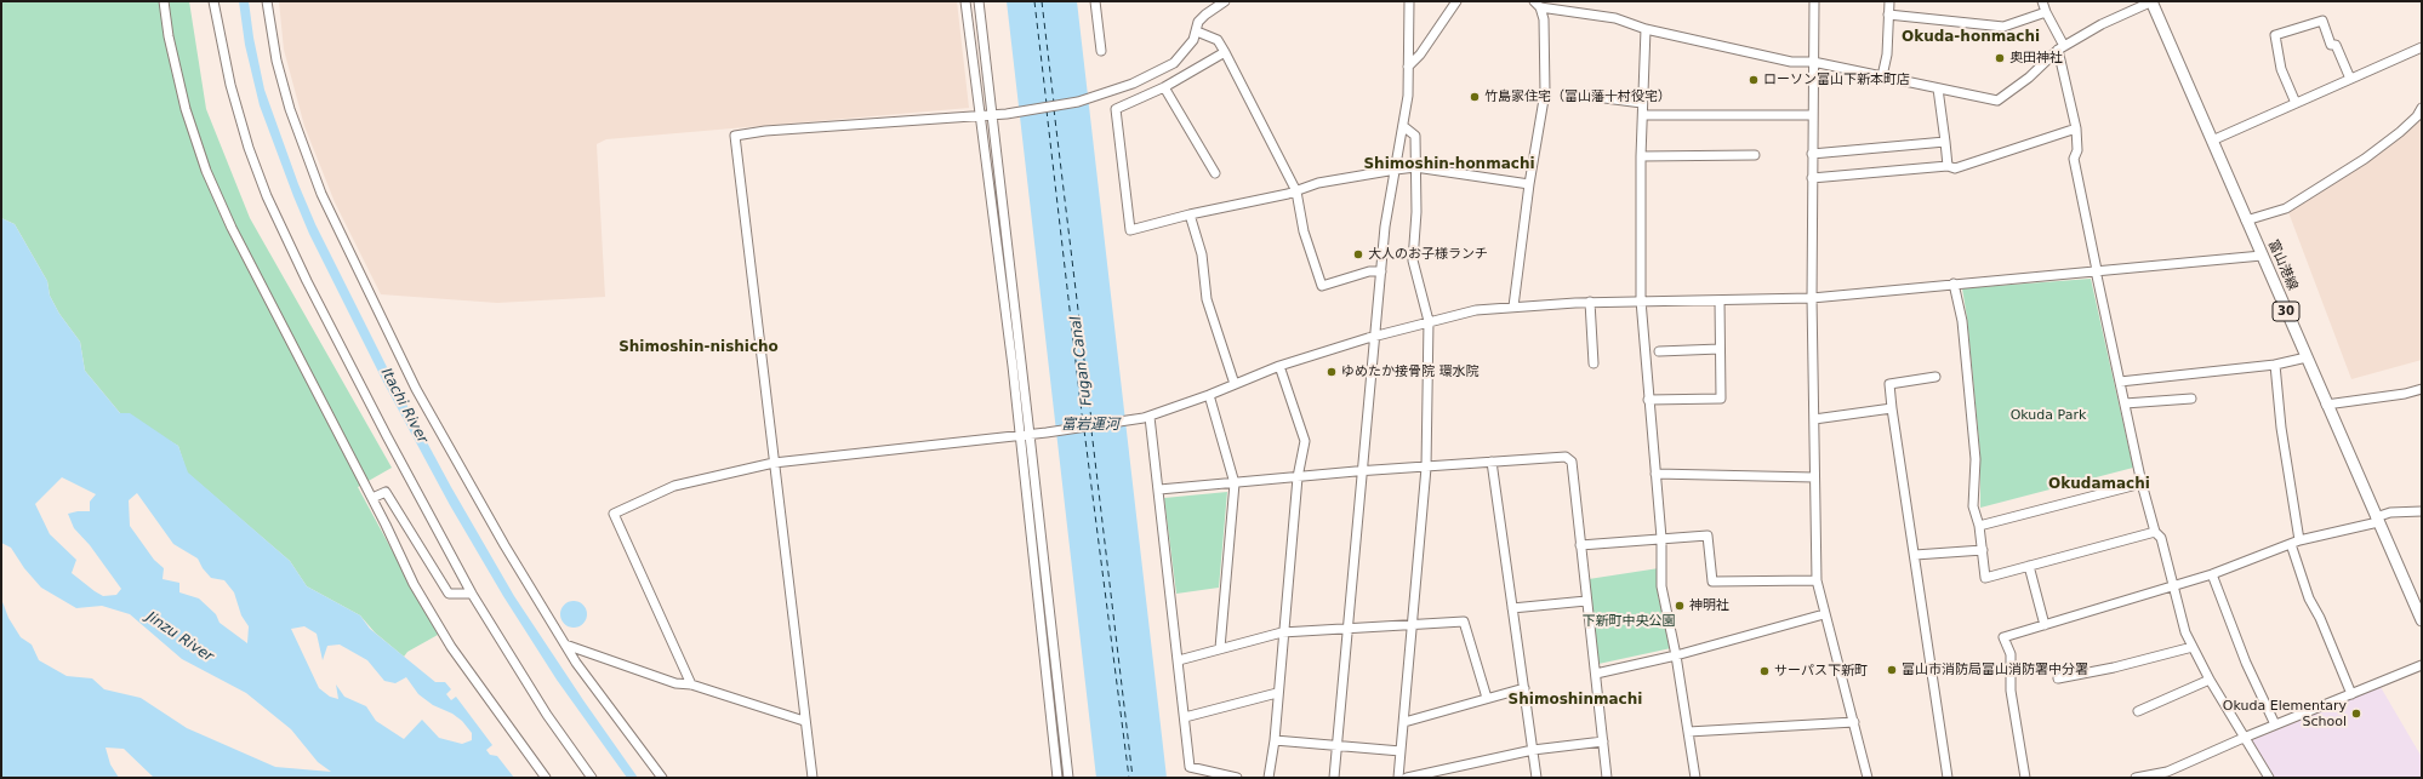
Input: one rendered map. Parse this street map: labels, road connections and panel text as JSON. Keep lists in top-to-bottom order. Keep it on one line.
{"streets":{"main road":["富山港線","30"]},"districts":["Okuda-honmachi","Shimoshin-honmachi","Shimoshin-nishicho","Okudamachi","Shimoshinmachi"],"water":["Fugan Canal","Itachi River","富岩運河","Jinzu River"],"parks":["Okuda Park","下新町中央公園"],"places":["奥田神社","ローソン富山下新本町店","竹島家住宅（富山藩十村役宅）","大人のお子様ランチ","ゆめたか接骨院 環水院","神明社","富山市消防局富山消防署中分署","サーパス下新町","Okuda Elementary School"]}
